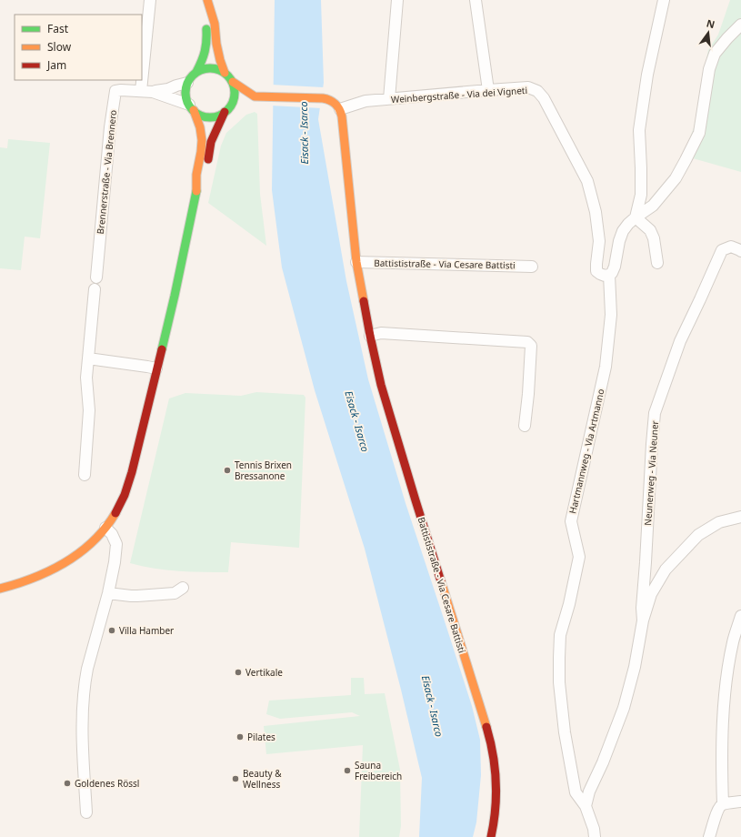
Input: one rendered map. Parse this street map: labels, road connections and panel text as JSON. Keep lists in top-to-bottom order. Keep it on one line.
{"streets":{"main road":["Brennerstraße - Via Brennero","Battististraße - Via Cesare Battisti"],"street":["Weinbergstraße - Via dei Vigneti","Hartmannweg - Via Artmanno","Neunerweg - Via Neuner"]},"crossings":[["Weinbergstraße - Via dei Vigneti","Battististraße - Via Cesare Battisti"],["Weinbergstraße - Via dei Vigneti","Hartmannweg - Via Artmanno"],["Hartmannweg - Via Artmanno","Neunerweg - Via Neuner"]],"water":["Eisack - Isarco"],"places":["Tennis Brixen Bressanone","Villa Hamber","Vertikale","Pilates","Sauna Freibereich","Beauty & Wellness","Goldenes Rössl"],"legend":["Fast","Slow","Jam"],"north":"top"}
